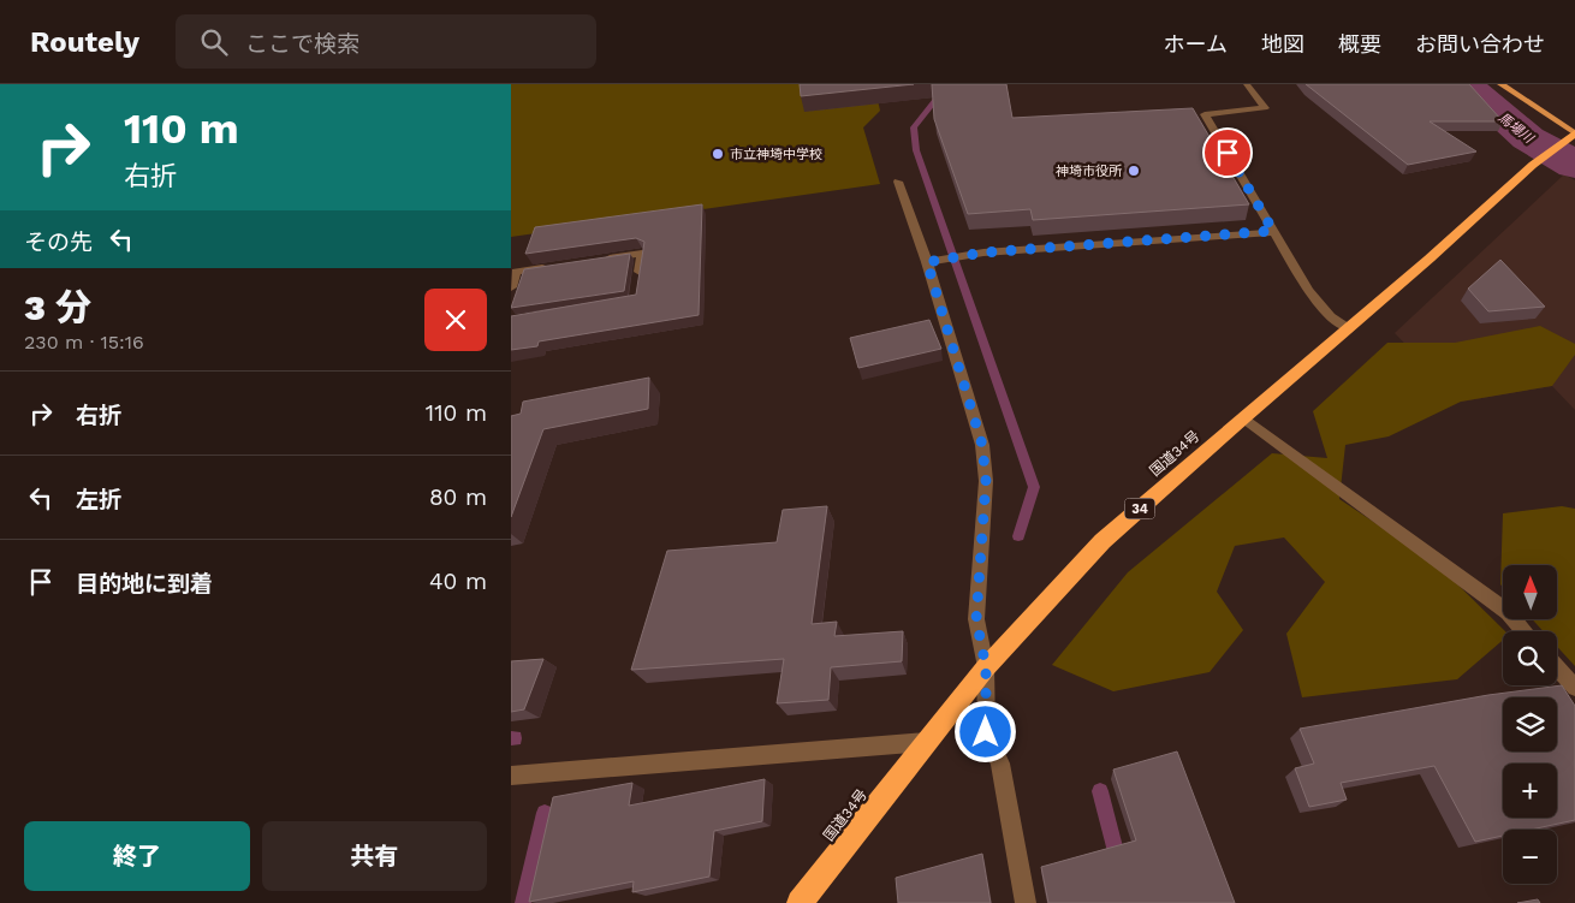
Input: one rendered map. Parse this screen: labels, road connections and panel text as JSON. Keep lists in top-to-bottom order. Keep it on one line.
{"streets":{"highway":["国道34号","34"]},"water":["馬場川"],"places":["市立神埼中学校","神埼市役所"],"north":"top","page":{"header":"Routely","search":"ここで検索","nav":["ホーム","地図","概要","お問い合わせ"],"turn":["110 m","右折"],"then":"その先","heading":["3 分","230 m · 15:16"],"list":[{"name":"右折","value":"110 m"},{"name":"左折","value":"80 m"},{"name":"目的地に到着","value":"40 m"}],"map_buttons":["+","−"],"buttons":["終了","共有"]}}
